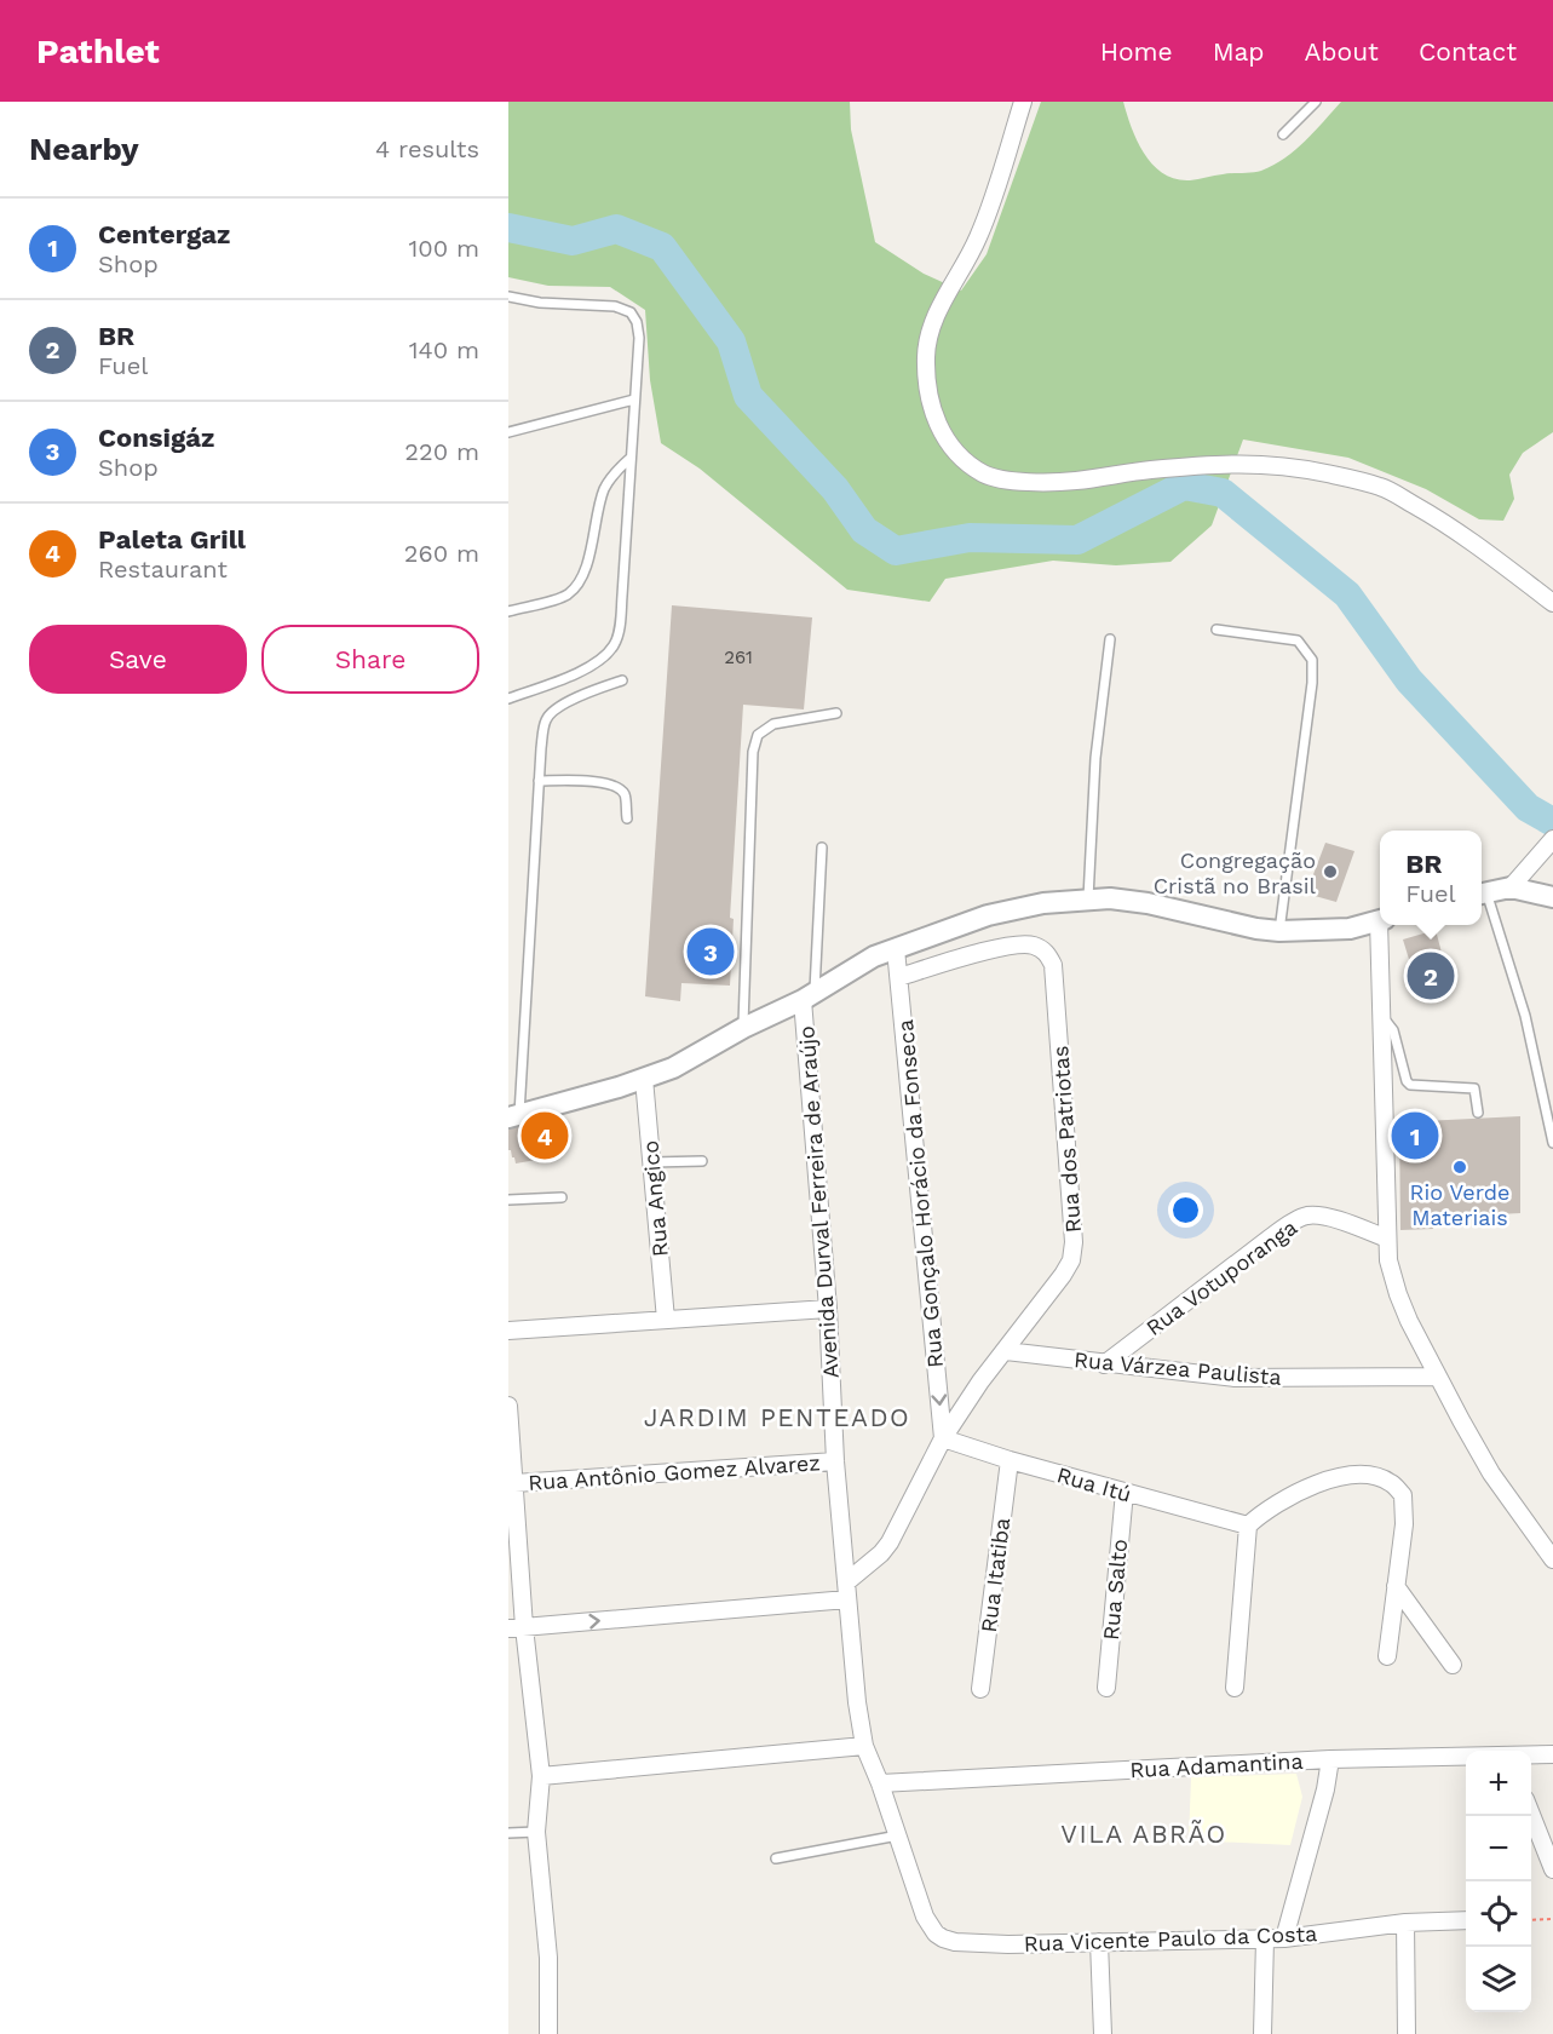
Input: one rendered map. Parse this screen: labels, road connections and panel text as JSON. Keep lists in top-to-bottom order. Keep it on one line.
{"streets":{"street":["Rua dos Patriotas","Rua Gonçalo Horácio da Fonseca","Rua Angico","Avenida Durval Ferreira de Araújo","Rua Votuporanga","Rua Várzea Paulista","Rua Antônio Gomez Alvarez","Rua Itú","Rua Itatiba","Rua Salto","Rua Adamantina","Rua Vicente Paulo da Costa"]},"crossings":[["Rua dos Patriotas","Rua Gonçalo Horácio da Fonseca"],["Rua dos Patriotas","Avenida Durval Ferreira de Araújo"],["Rua dos Patriotas","Rua Várzea Paulista"],["Rua dos Patriotas","Rua Itú"],["Rua Gonçalo Horácio da Fonseca","Rua Itú"],["Avenida Durval Ferreira de Araújo","Rua Antônio Gomez Alvarez"],["Avenida Durval Ferreira de Araújo","Rua Adamantina"],["Avenida Durval Ferreira de Araújo","Rua Vicente Paulo da Costa"],["Rua Votuporanga","Rua Várzea Paulista"],["Rua Itú","Rua Itatiba"],["Rua Itú","Rua Salto"]],"one_way":["Rua Gonçalo Horácio da Fonseca"],"districts":["JARDIM PENTEADO","VILA ABRÃO"],"places":["Congregação Cristã no Brasil","Rio Verde Materiais"],"house_numbers":["261"],"page":{"header":"Pathlet","nav":["Home","Map","About","Contact"],"heading":["Nearby","4 results"],"list":[{"mark":"1","name":"Centergaz","note":"Shop","value":"100 m"},{"mark":"2","name":"BR","note":"Fuel","value":"140 m"},{"mark":"3","name":"Consigáz","note":"Shop","value":"220 m"},{"mark":"4","name":"Paleta Grill","note":"Restaurant","value":"260 m"}],"buttons":["Save","Share"],"popup":["BR","Fuel"],"pins":["3","2","1","4"],"map_buttons":["+","−"]}}
